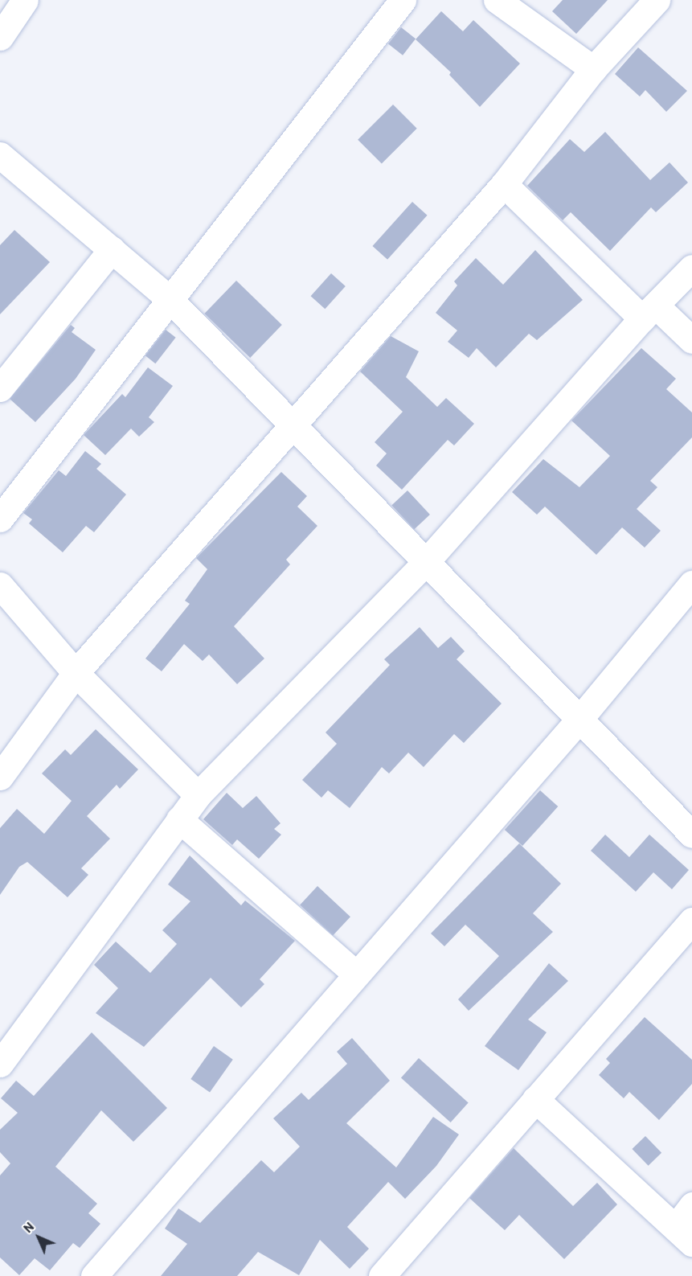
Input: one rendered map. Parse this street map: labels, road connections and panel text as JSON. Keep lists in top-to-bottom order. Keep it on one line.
{"north":"top left"}
